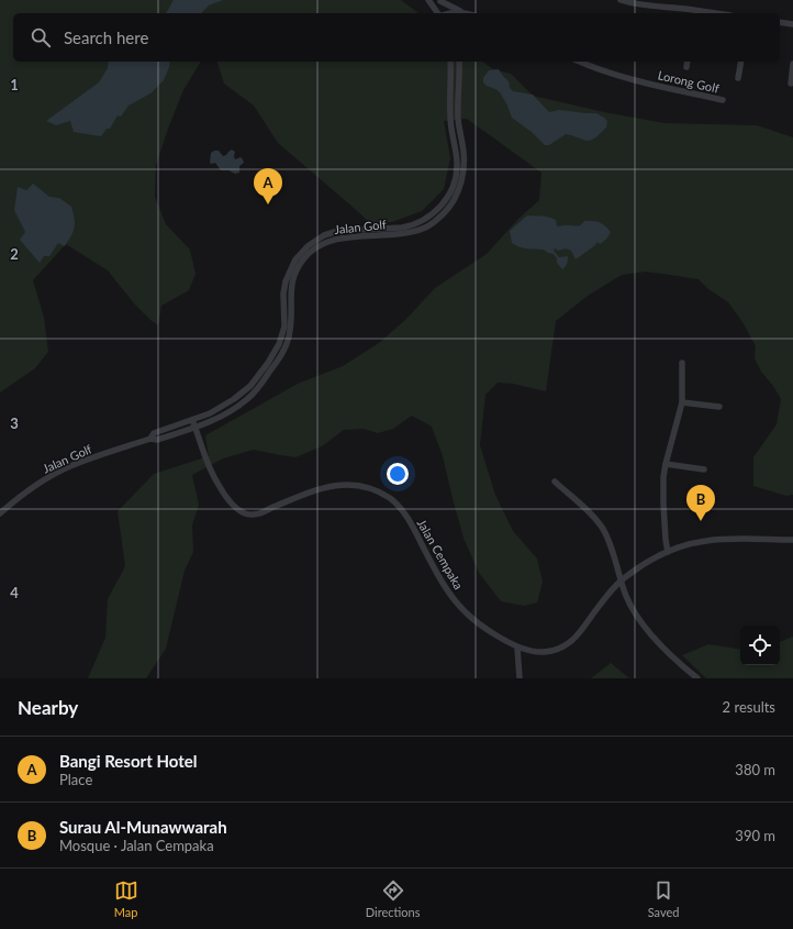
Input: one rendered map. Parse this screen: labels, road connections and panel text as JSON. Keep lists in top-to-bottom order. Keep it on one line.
{"streets":{"street":["Lorong Golf","Jalan Golf","Jalan Cempaka"]},"crossings":[["Jalan Golf","Jalan Cempaka"]],"page":{"search":"Search here","pins":["A","B"],"heading":["Nearby","2 results"],"list":[{"mark":"A","name":"Bangi Resort Hotel","note":"Place","value":"380 m"},{"mark":"B","name":"Surau Al-Munawwarah","note":"Mosque · Jalan Cempaka","value":"390 m"}],"nav":["Map","Directions","Saved"]},"grid":{"rows":["1","2","3","4"]}}
